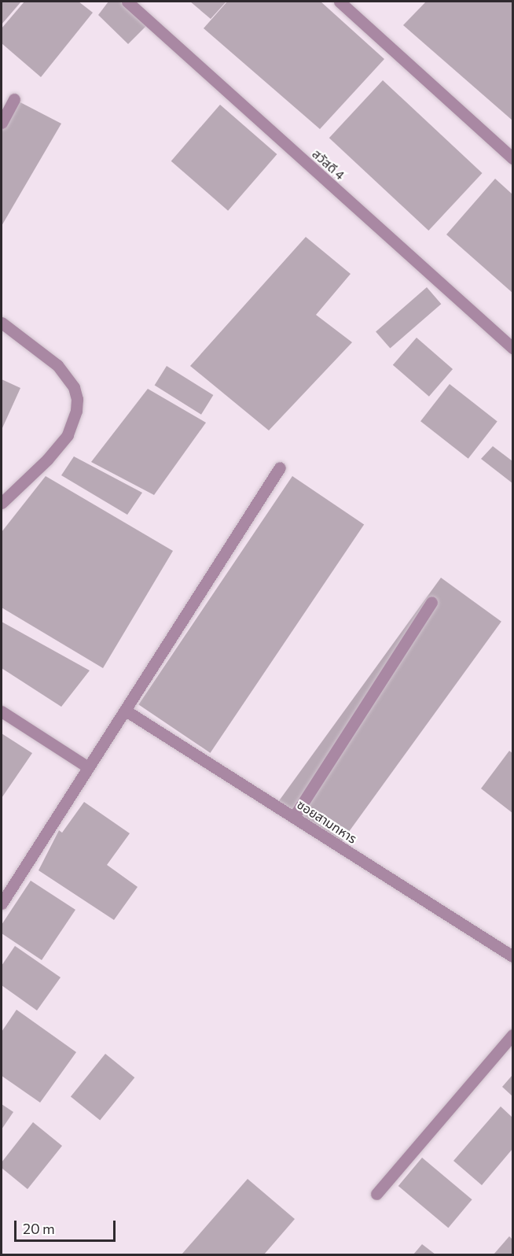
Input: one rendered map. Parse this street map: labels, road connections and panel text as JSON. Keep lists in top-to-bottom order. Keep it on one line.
{"streets":{"street":["สวัสดี 4","ซอยสามทหาร"]},"scale_bar":"20 m"}
